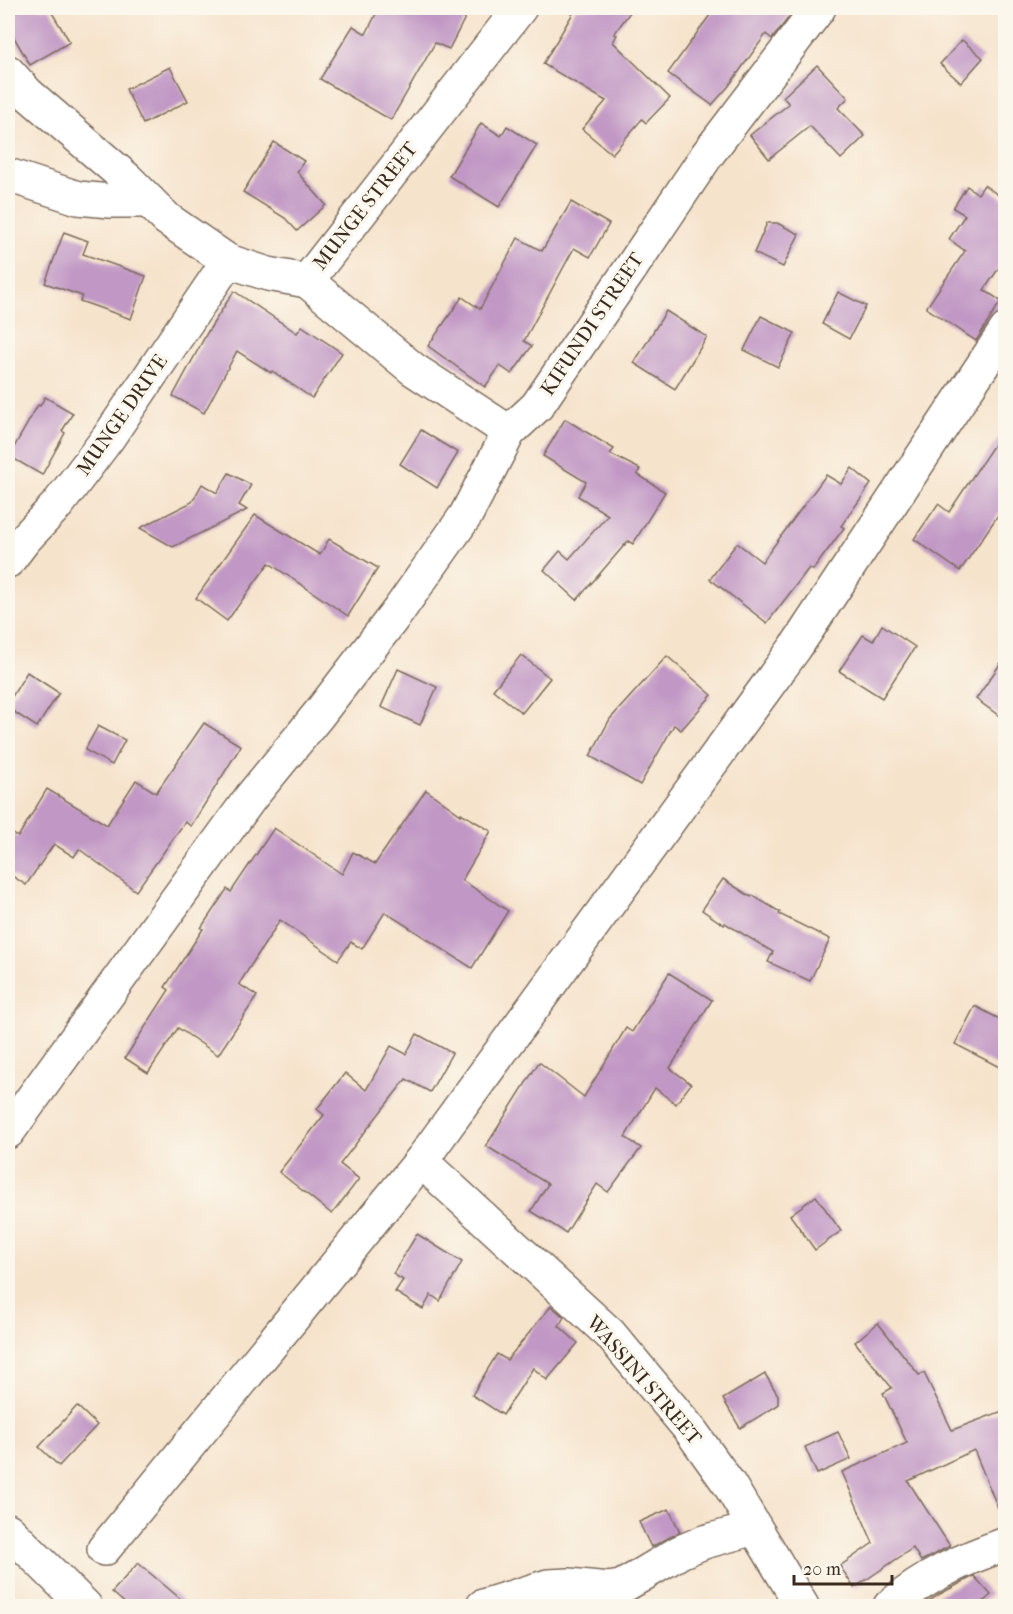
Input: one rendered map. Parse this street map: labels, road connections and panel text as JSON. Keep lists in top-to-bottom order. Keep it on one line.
{"streets":{"street":["MUNGE STREET","KIFUNDI STREET","MUNGE DRIVE","WASSINI STREET"]},"crossings":[["MUNGE STREET","MUNGE DRIVE"]],"scale_bar":"20 m"}
